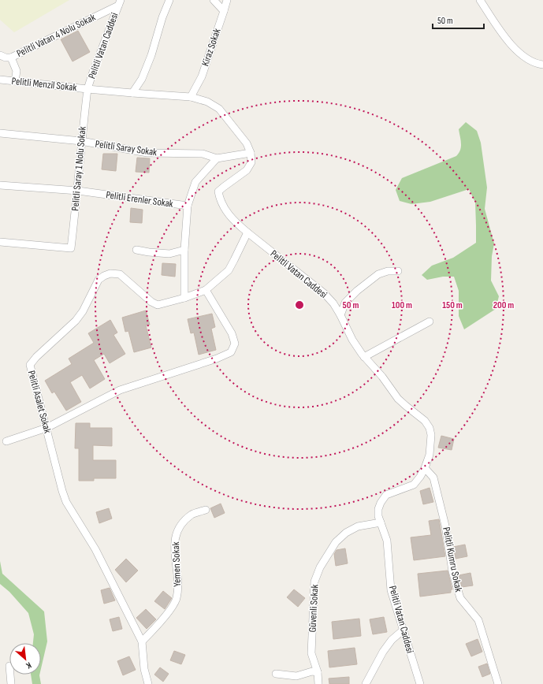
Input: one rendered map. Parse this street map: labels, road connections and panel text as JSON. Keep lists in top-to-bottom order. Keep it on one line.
{"streets":{"street":["Pelitli Vatan 4 Nolu Sokak","Pelitli Vatan Caddesi","Kiraz Sokak","Pelitli Menzil Sokak","Pelitli Saray Sokak","Pelitli Saray 1 Nolu Sokak","Pelitli Erenler Sokak","Pelitli Asalet Sokak","Pelitli Kumru Sokak","Yemen Sokak","Güvenli Sokak"]},"crossings":[["Pelitli Vatan 4 Nolu Sokak","Pelitli Vatan Caddesi"],["Pelitli Vatan Caddesi","Kiraz Sokak"],["Pelitli Vatan Caddesi","Pelitli Menzil Sokak"],["Pelitli Vatan Caddesi","Pelitli Saray Sokak"],["Pelitli Vatan Caddesi","Pelitli Saray 1 Nolu Sokak"],["Pelitli Vatan Caddesi","Pelitli Asalet Sokak"],["Pelitli Vatan Caddesi","Pelitli Kumru Sokak"],["Pelitli Vatan Caddesi","Güvenli Sokak"],["Pelitli Menzil Sokak","Pelitli Saray 1 Nolu Sokak"],["Pelitli Saray Sokak","Pelitli Saray 1 Nolu Sokak"],["Pelitli Saray 1 Nolu Sokak","Pelitli Erenler Sokak"],["Pelitli Erenler Sokak","Pelitli Asalet Sokak"],["Pelitli Asalet Sokak","Yemen Sokak"]],"scale_bar":"50 m","north":"bottom right","rings":["50 m","100 m","150 m","200 m"]}
